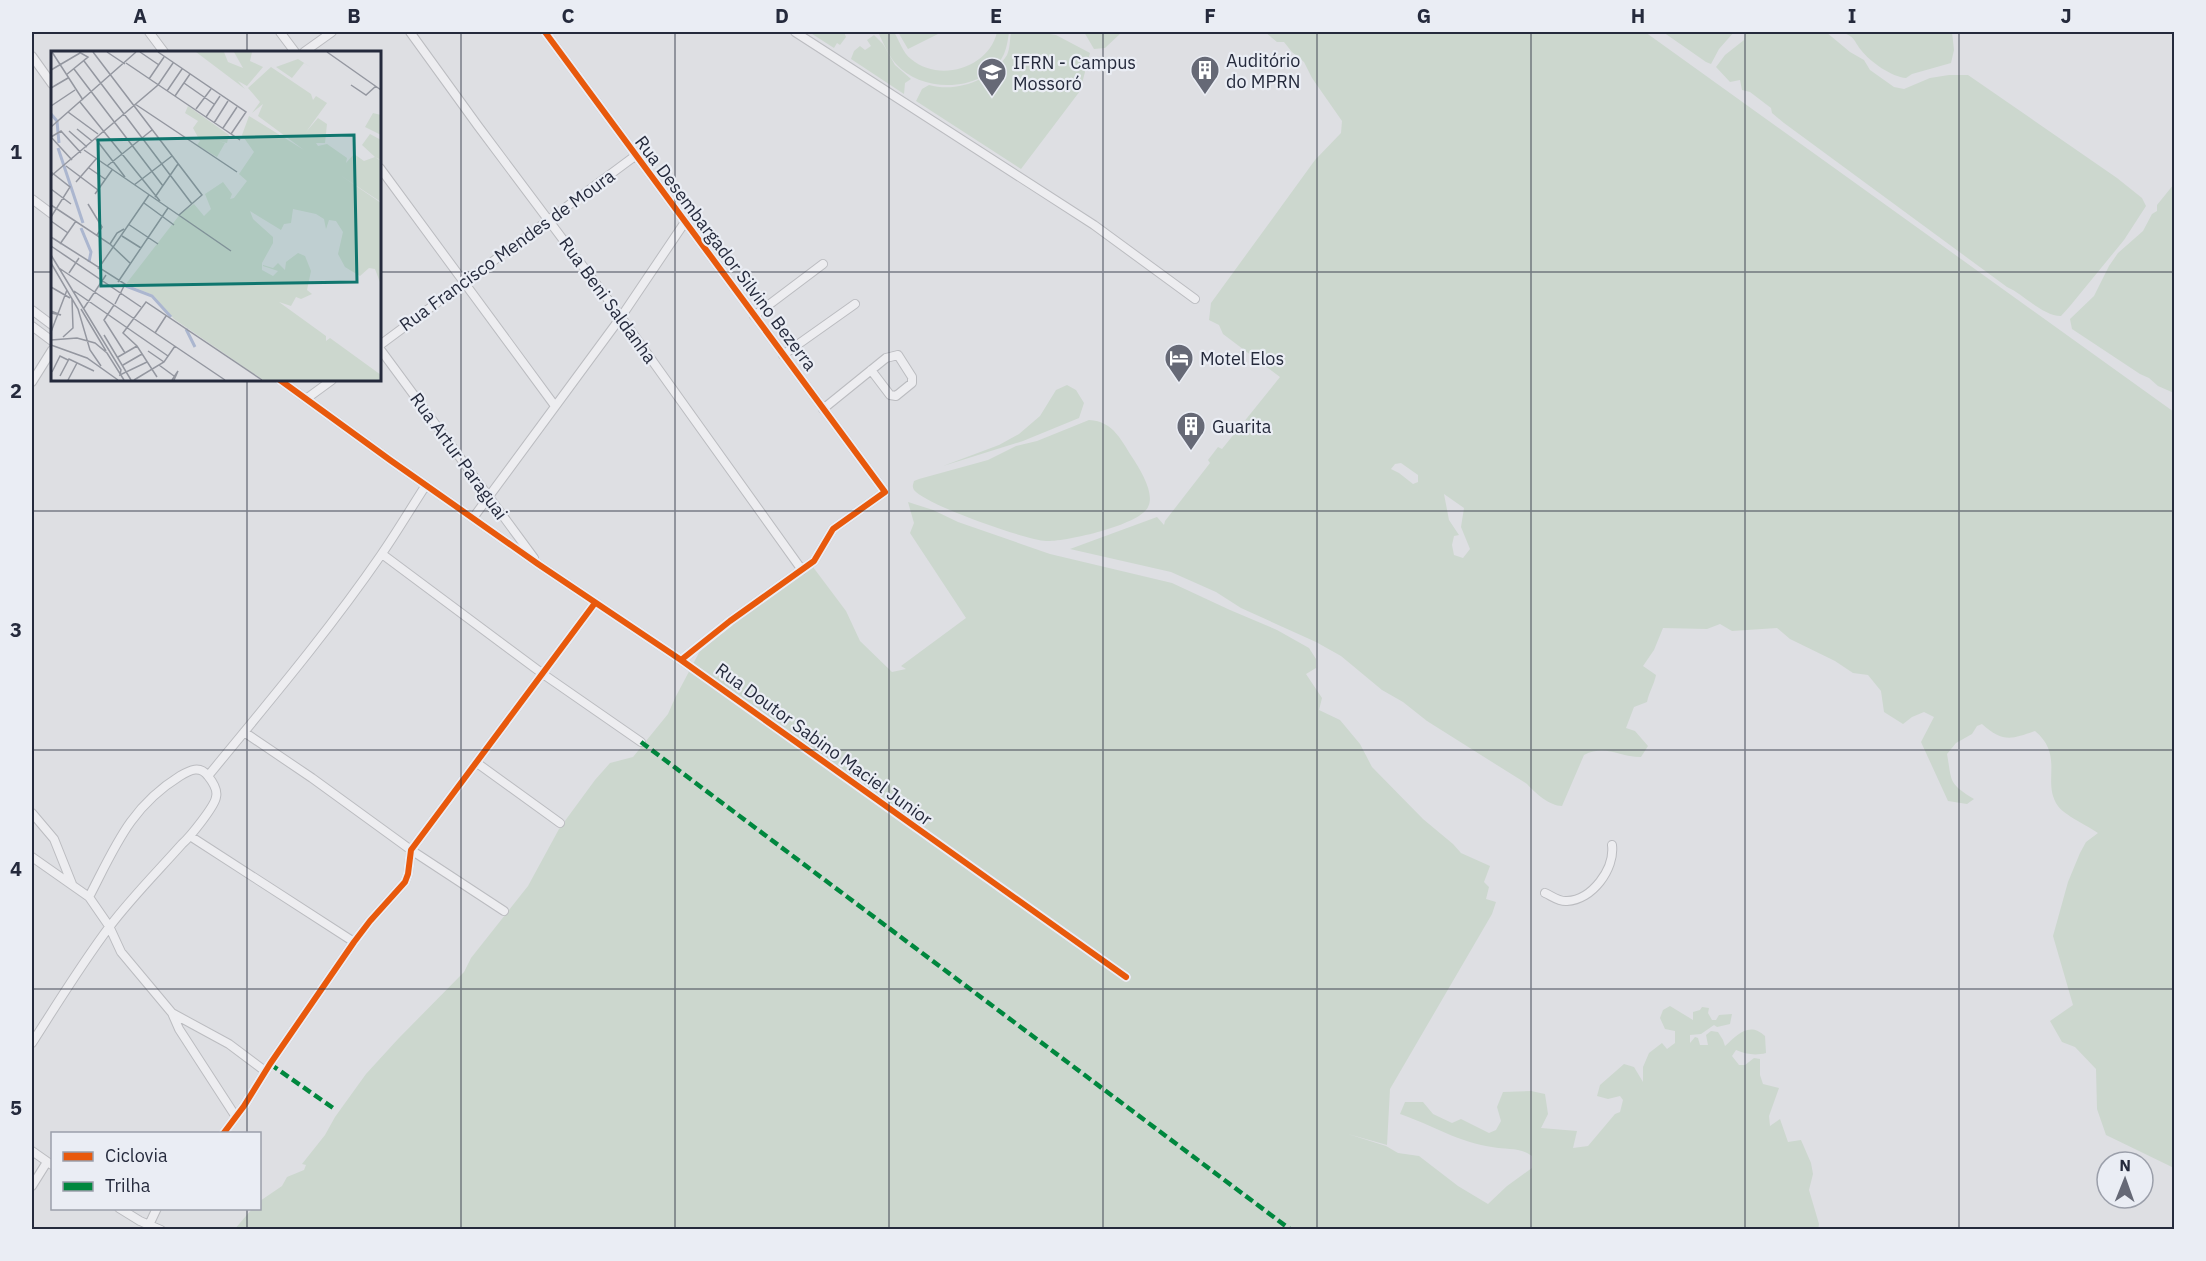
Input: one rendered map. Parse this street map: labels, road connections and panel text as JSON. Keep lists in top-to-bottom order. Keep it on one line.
{"streets":{"street":["Rua Francisco Mendes de Moura","Rua Desembargador Silvino Bezerra","Rua Beni Saldanha","Rua Artur Paraguai","Rua Doutor Sabino Maciel Junior"]},"crossings":[["Rua Francisco Mendes de Moura","Rua Desembargador Silvino Bezerra"],["Rua Francisco Mendes de Moura","Rua Beni Saldanha"],["Rua Desembargador Silvino Bezerra","Rua Beni Saldanha"],["Rua Artur Paraguai","Rua Doutor Sabino Maciel Junior"]],"places":{"building":["Auditório do MPRN","Guarita"],"school or university":["IFRN - Campus Mossoró"],"hotel":["Motel Elos"]},"legend":["Ciclovia","Trilha"],"north":"top","grid":{"columns":["A","B","C","D","E","F","G","H","I","J"],"rows":["1","2","3","4","5"]}}
